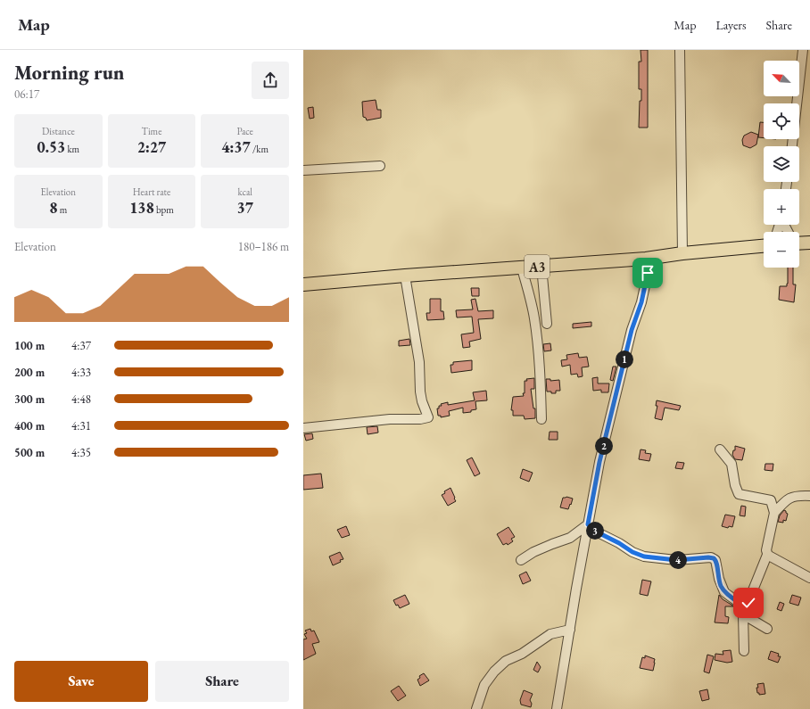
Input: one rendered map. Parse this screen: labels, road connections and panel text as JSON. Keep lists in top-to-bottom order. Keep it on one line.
{"streets":{"highway":["A3"]},"north":"top left","page":{"header":"Map","nav":["Map","Layers","Share"],"heading":["Morning run","06:17"],"map_buttons":["+","−"],"stats":[["Distance","0.53 km"],["Time","2:27"],["Pace","4:37 /km"],["Elevation","8 m"],["Heart rate","138 bpm"],["kcal","37"]],"chart":["Elevation","180–186 m"],"list":[{"name":"100 m","note":"4:37"},{"name":"200 m","note":"4:33"},{"name":"300 m","note":"4:48"},{"name":"400 m","note":"4:31"},{"name":"500 m","note":"4:35"}],"pins":["1","2","3","4"],"buttons":["Save","Share"]}}
